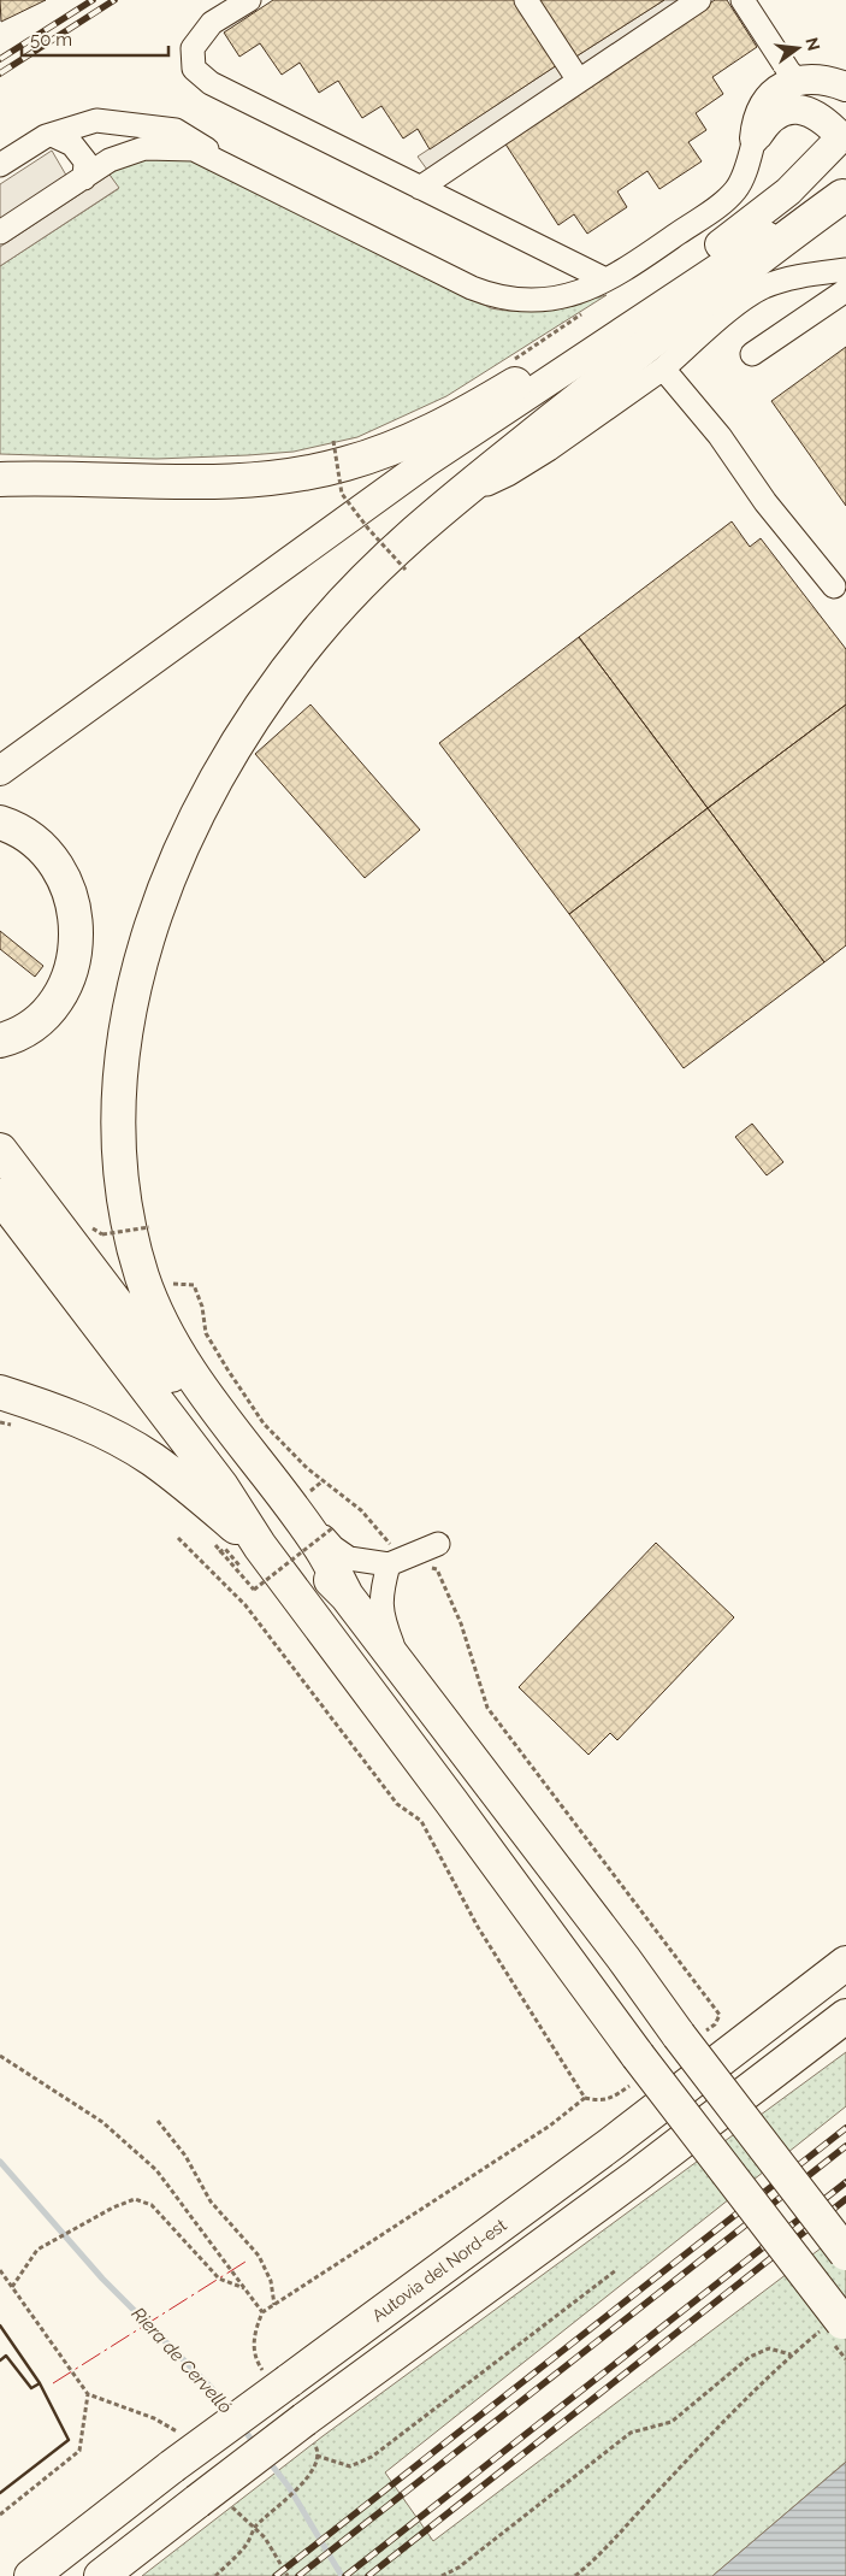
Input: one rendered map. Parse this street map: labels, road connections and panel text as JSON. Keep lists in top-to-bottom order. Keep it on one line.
{"streets":{"highway":["Autovia del Nord-est"]},"water":["Riera de Cervelló"],"scale_bar":"50 m","north":"right"}
